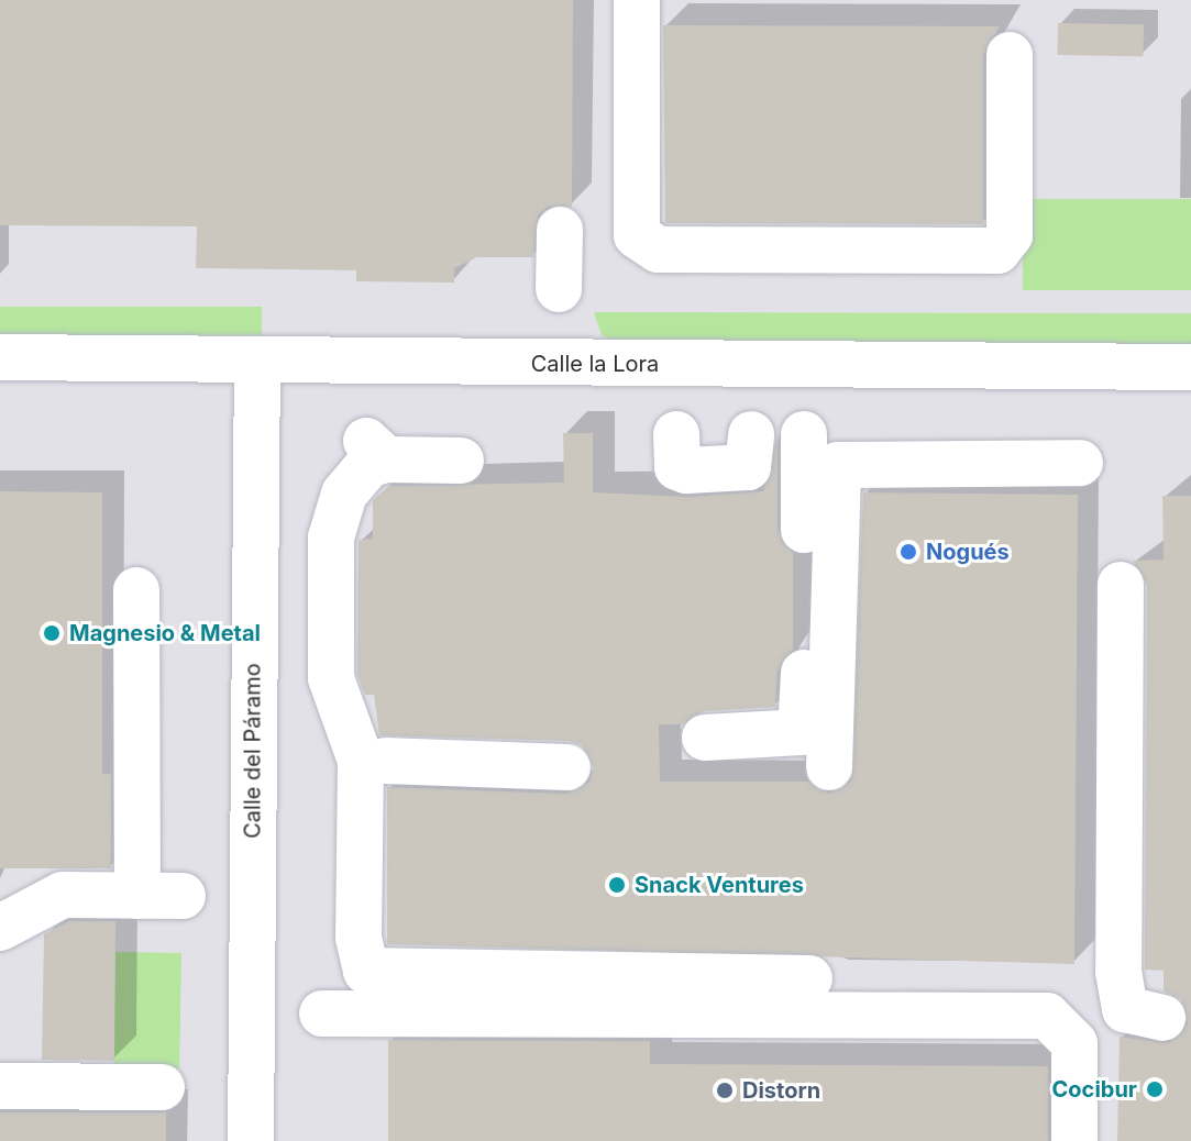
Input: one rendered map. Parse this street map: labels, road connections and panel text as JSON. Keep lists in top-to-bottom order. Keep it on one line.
{"streets":{"street":["Calle la Lora","Calle del Páramo"]},"crossings":[["Calle la Lora","Calle del Páramo"]],"places":["Nogués","Magnesio & Metal","Snack Ventures","Cocibur","Distorn"]}
